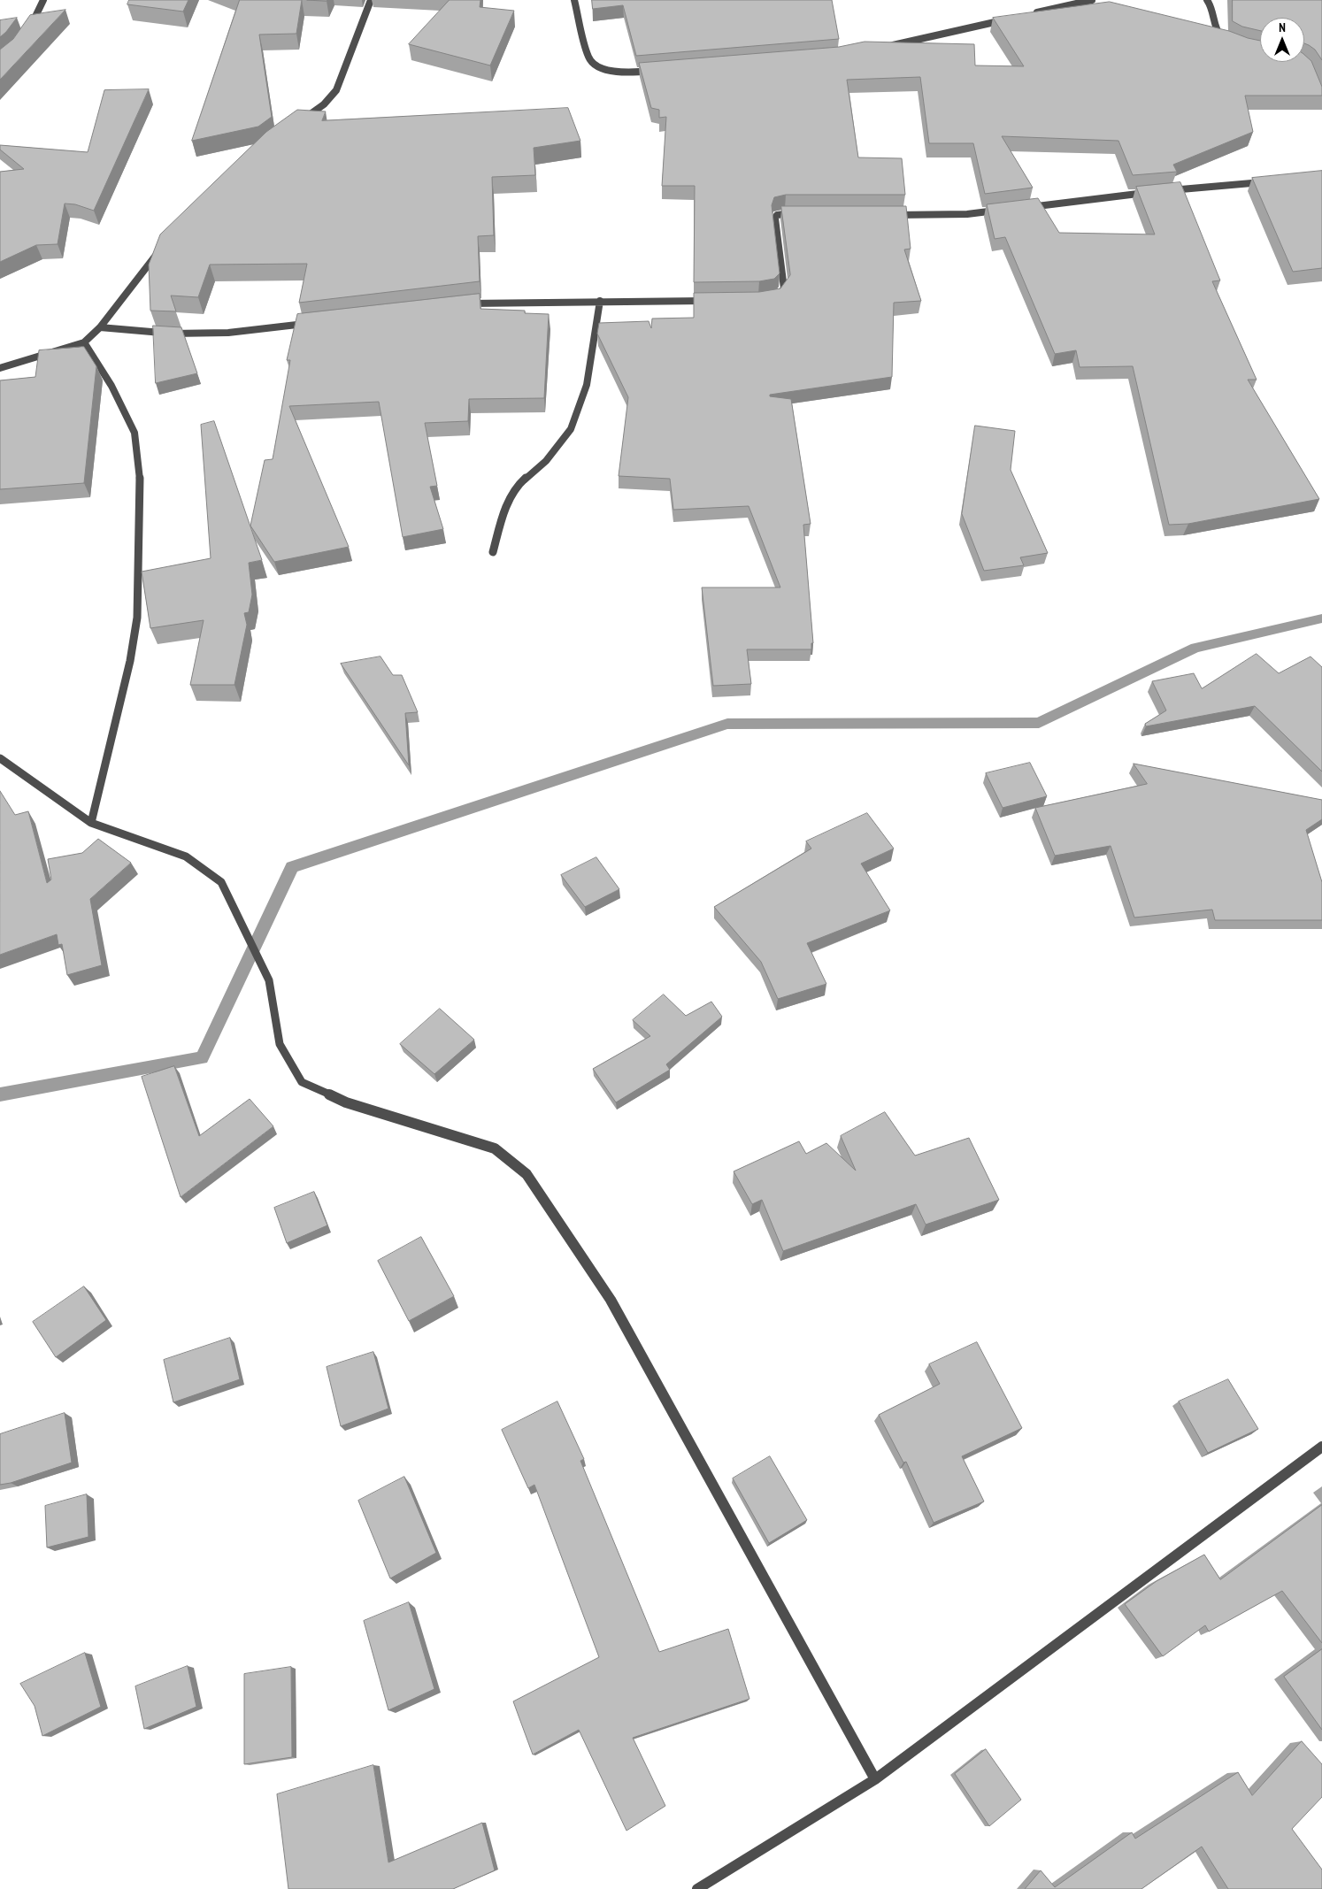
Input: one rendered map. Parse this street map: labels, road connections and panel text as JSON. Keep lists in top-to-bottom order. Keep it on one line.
{"north":"top"}
